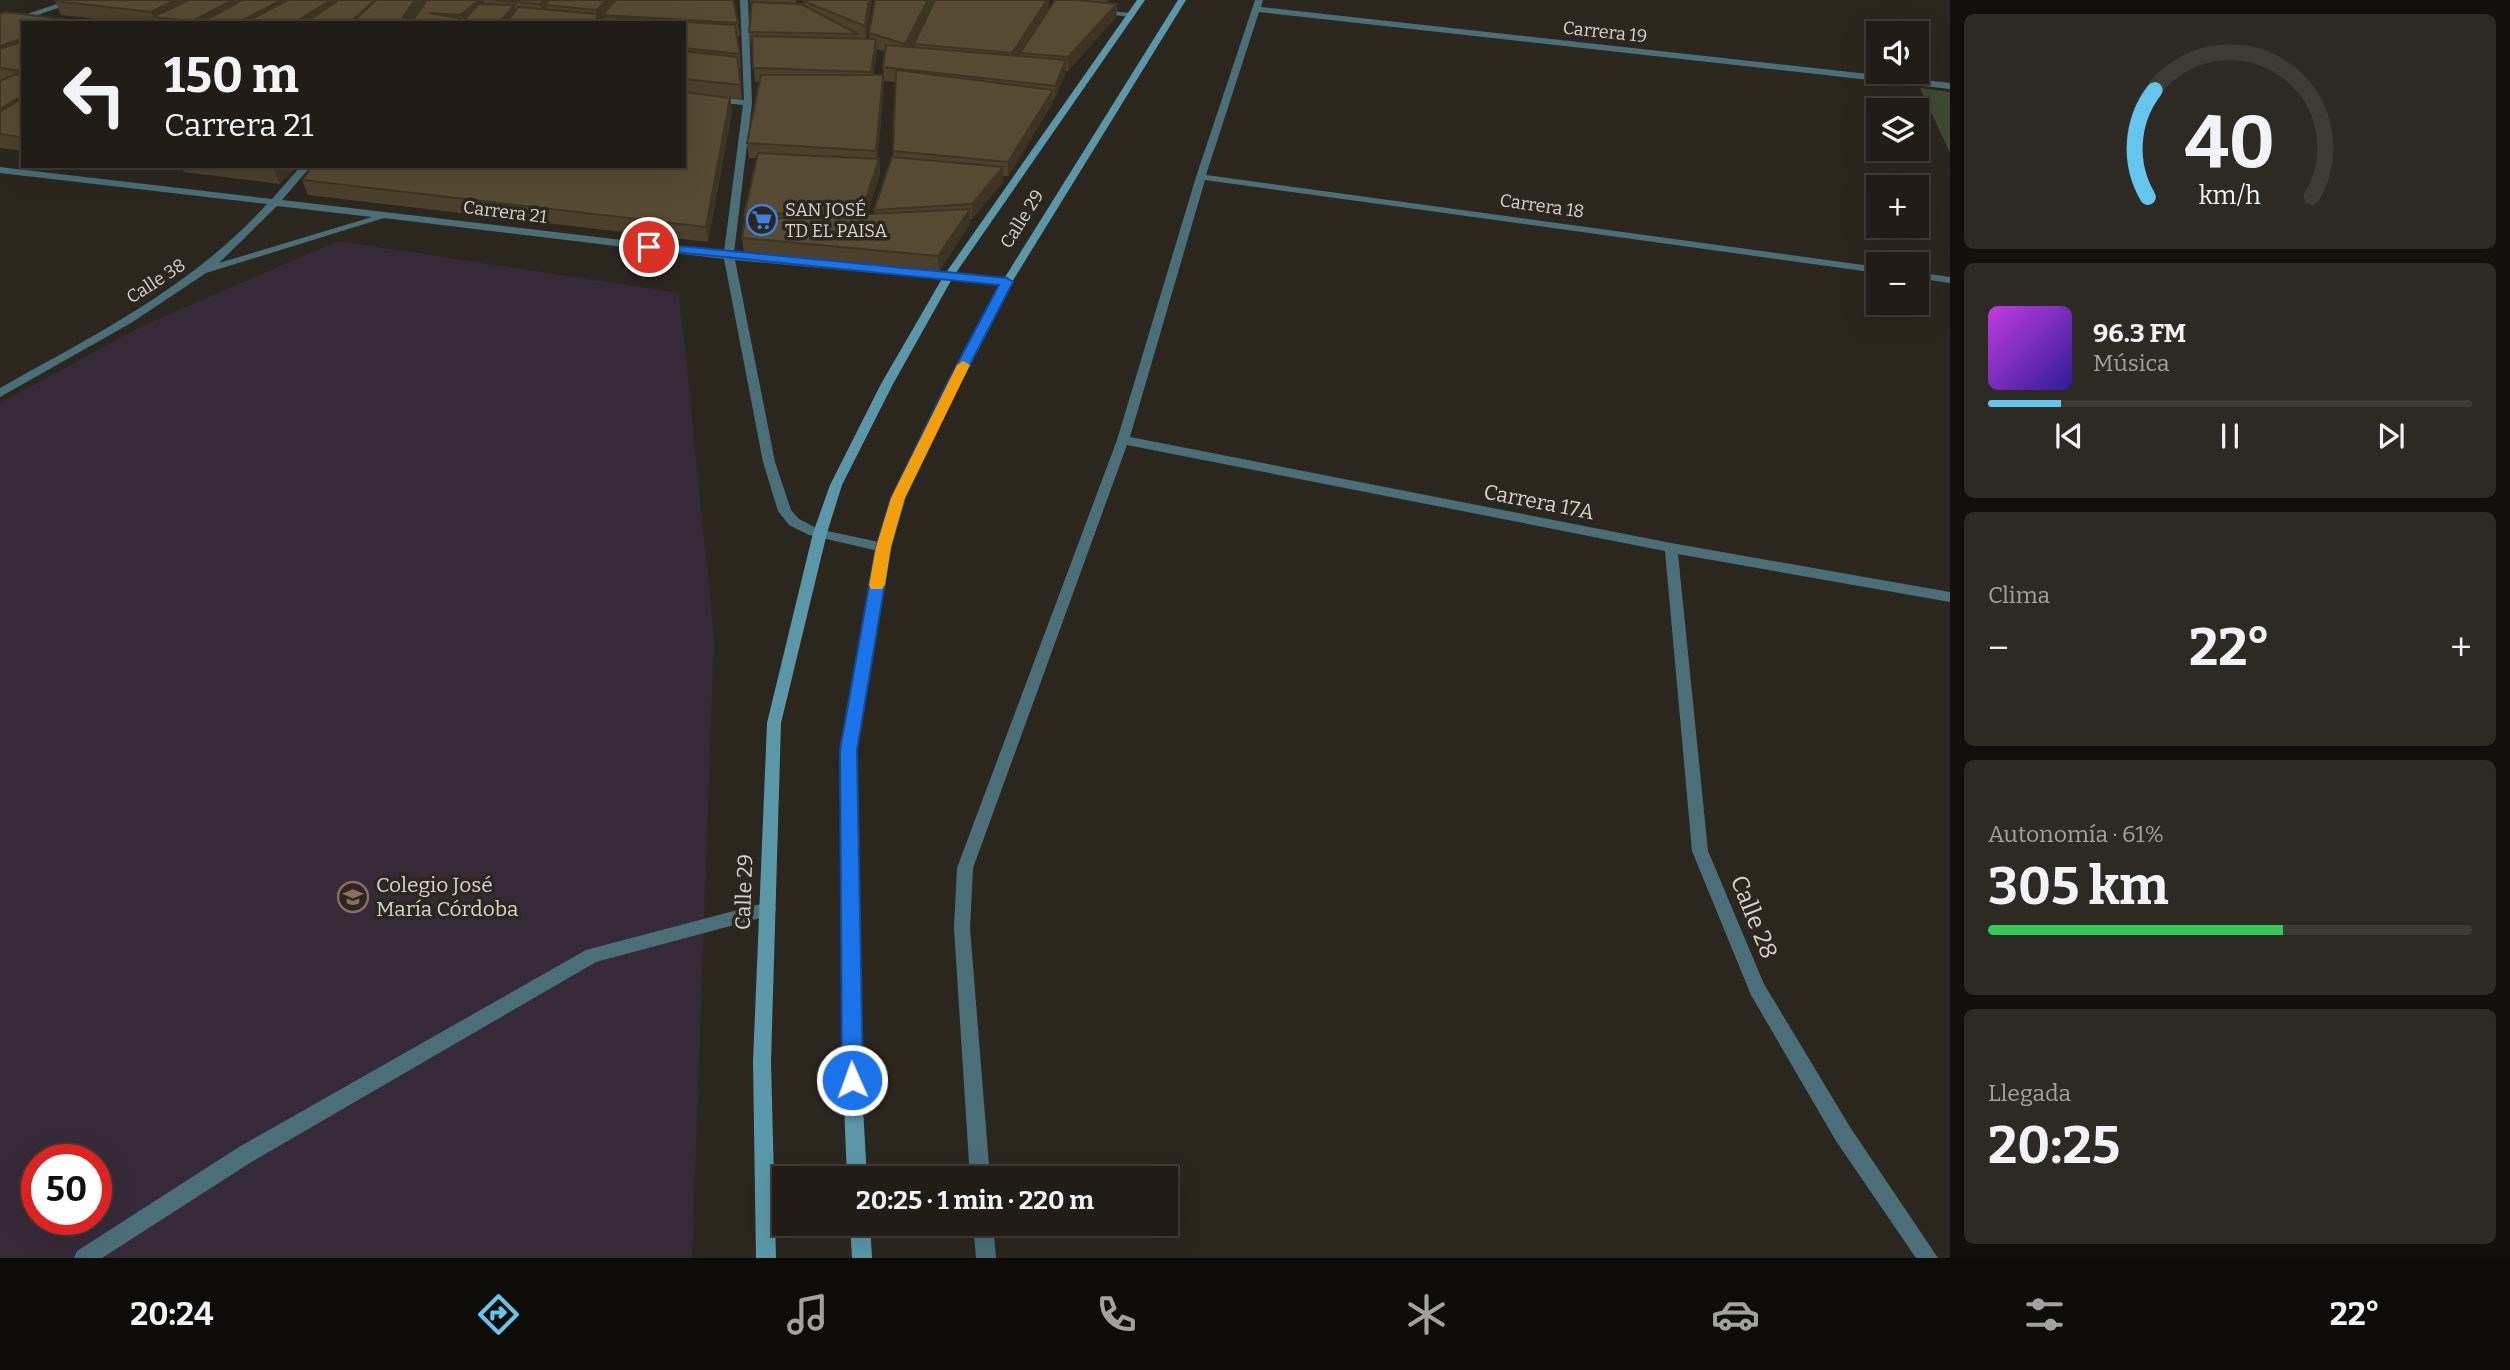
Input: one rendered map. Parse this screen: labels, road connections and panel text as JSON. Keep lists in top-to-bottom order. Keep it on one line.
{"streets":{"main road":["Calle 29"],"street":["Carrera 19","Carrera 18","Carrera 21","Calle 38","Carrera 17A","Calle 28"]},"crossings":[["Carrera 21","Calle 29"],["Carrera 21","Calle 38"],["Carrera 17A","Calle 28"]],"places":{"supermarket":["SAN JOSÉ TD EL PAISA"],"school or university":["Colegio José María Córdoba"]},"page":{"map_buttons":["+","−"],"turn":["150 m","Carrera 21"],"song":["96.3 FM","Música"],"tile":["Clima",["Autonomía · 61%","305 km"],["Llegada","20:25"]],"heat":["−","22°","+"],"limit":"50","trip":"20:25 · 1 min · 220 m","tabs":["20:24","22°"],"gauge":["40","km/h"]}}
